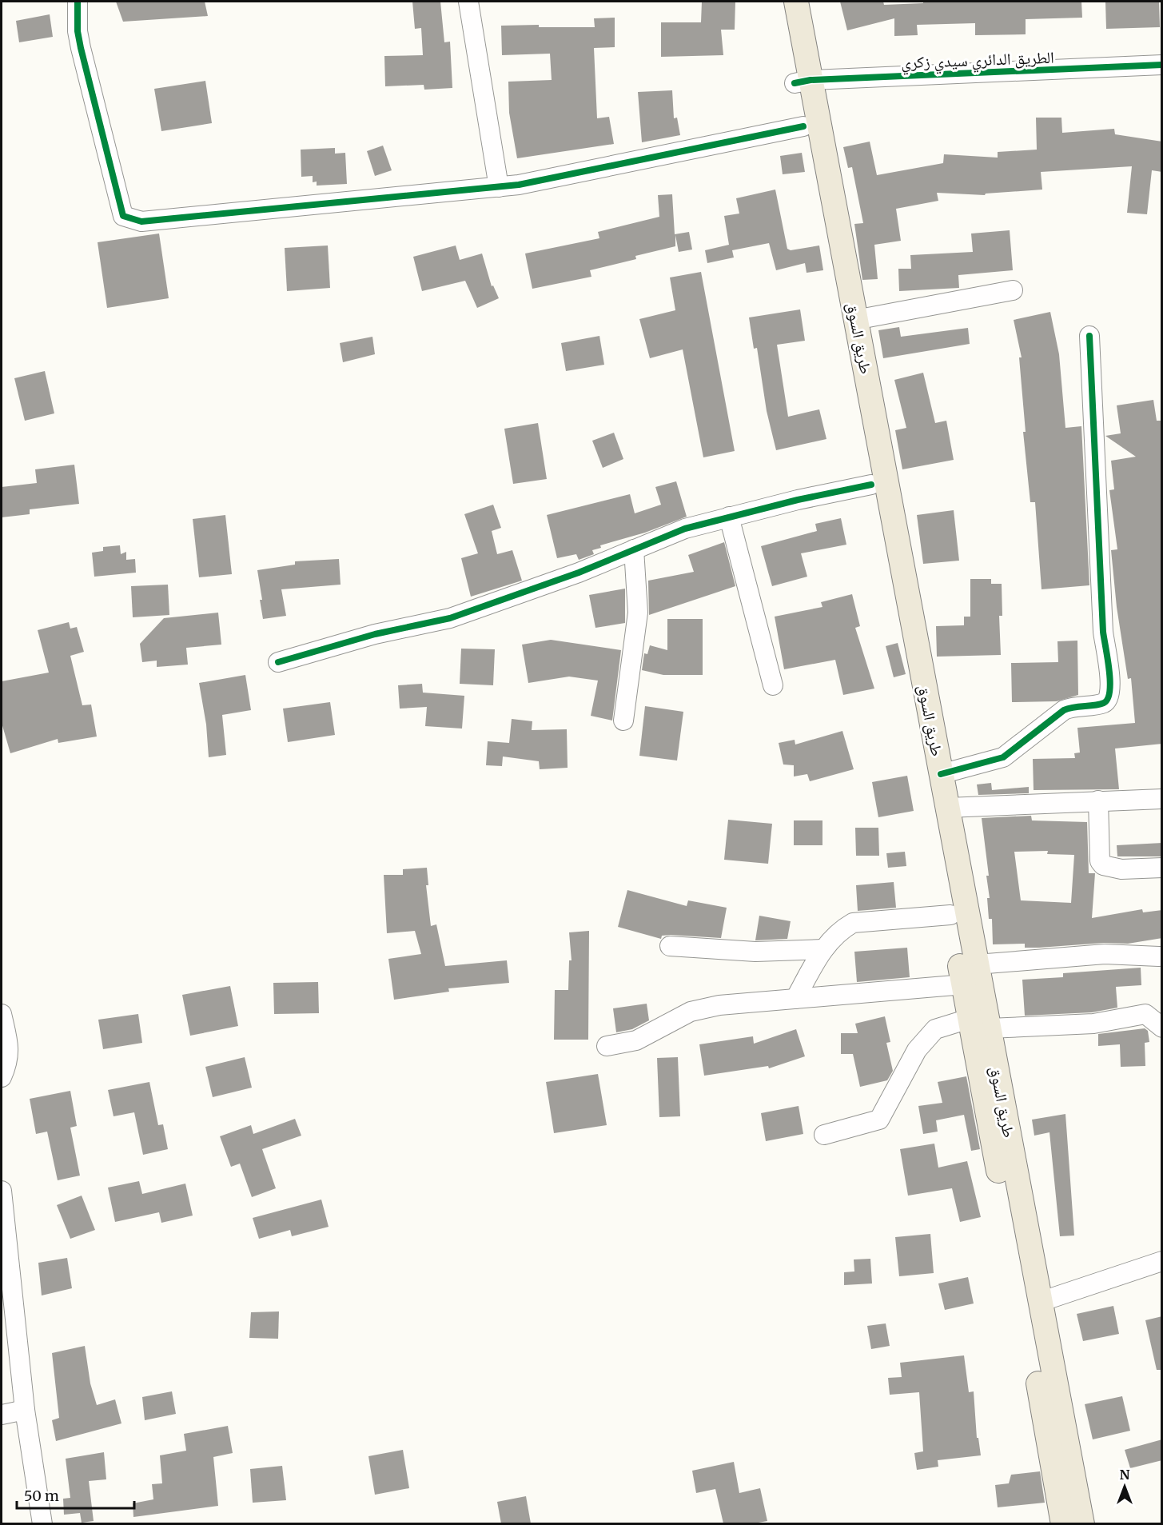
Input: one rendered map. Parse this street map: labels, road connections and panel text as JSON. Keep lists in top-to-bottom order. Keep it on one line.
{"streets":{"main road":["طريق السوق"],"street":["الطريق الدائري سيدي زكري"]},"crossings":[["الطريق الدائري سيدي زكري","طريق السوق"]],"scale_bar":"50 m","north":"top"}
